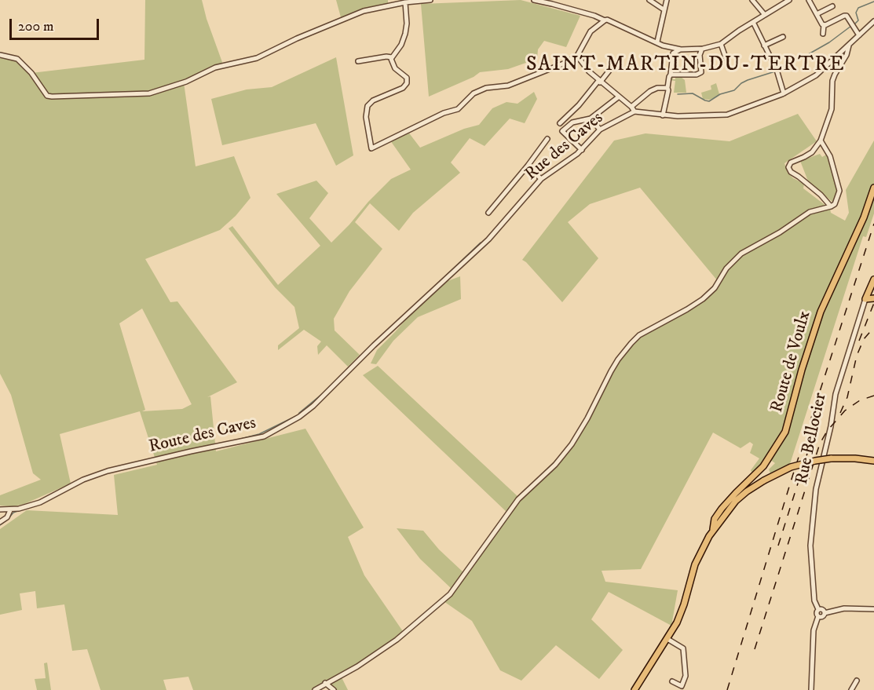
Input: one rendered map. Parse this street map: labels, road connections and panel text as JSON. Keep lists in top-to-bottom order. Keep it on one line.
{"streets":{"main road":["Route de Voulx","Rue Bellocier"],"street":["Rue des Caves","Route des Caves"]},"crossings":[["Rue des Caves","Route des Caves"]],"districts":["SAINT-MARTIN-DU-TERTRE"],"scale_bar":"200 m"}
